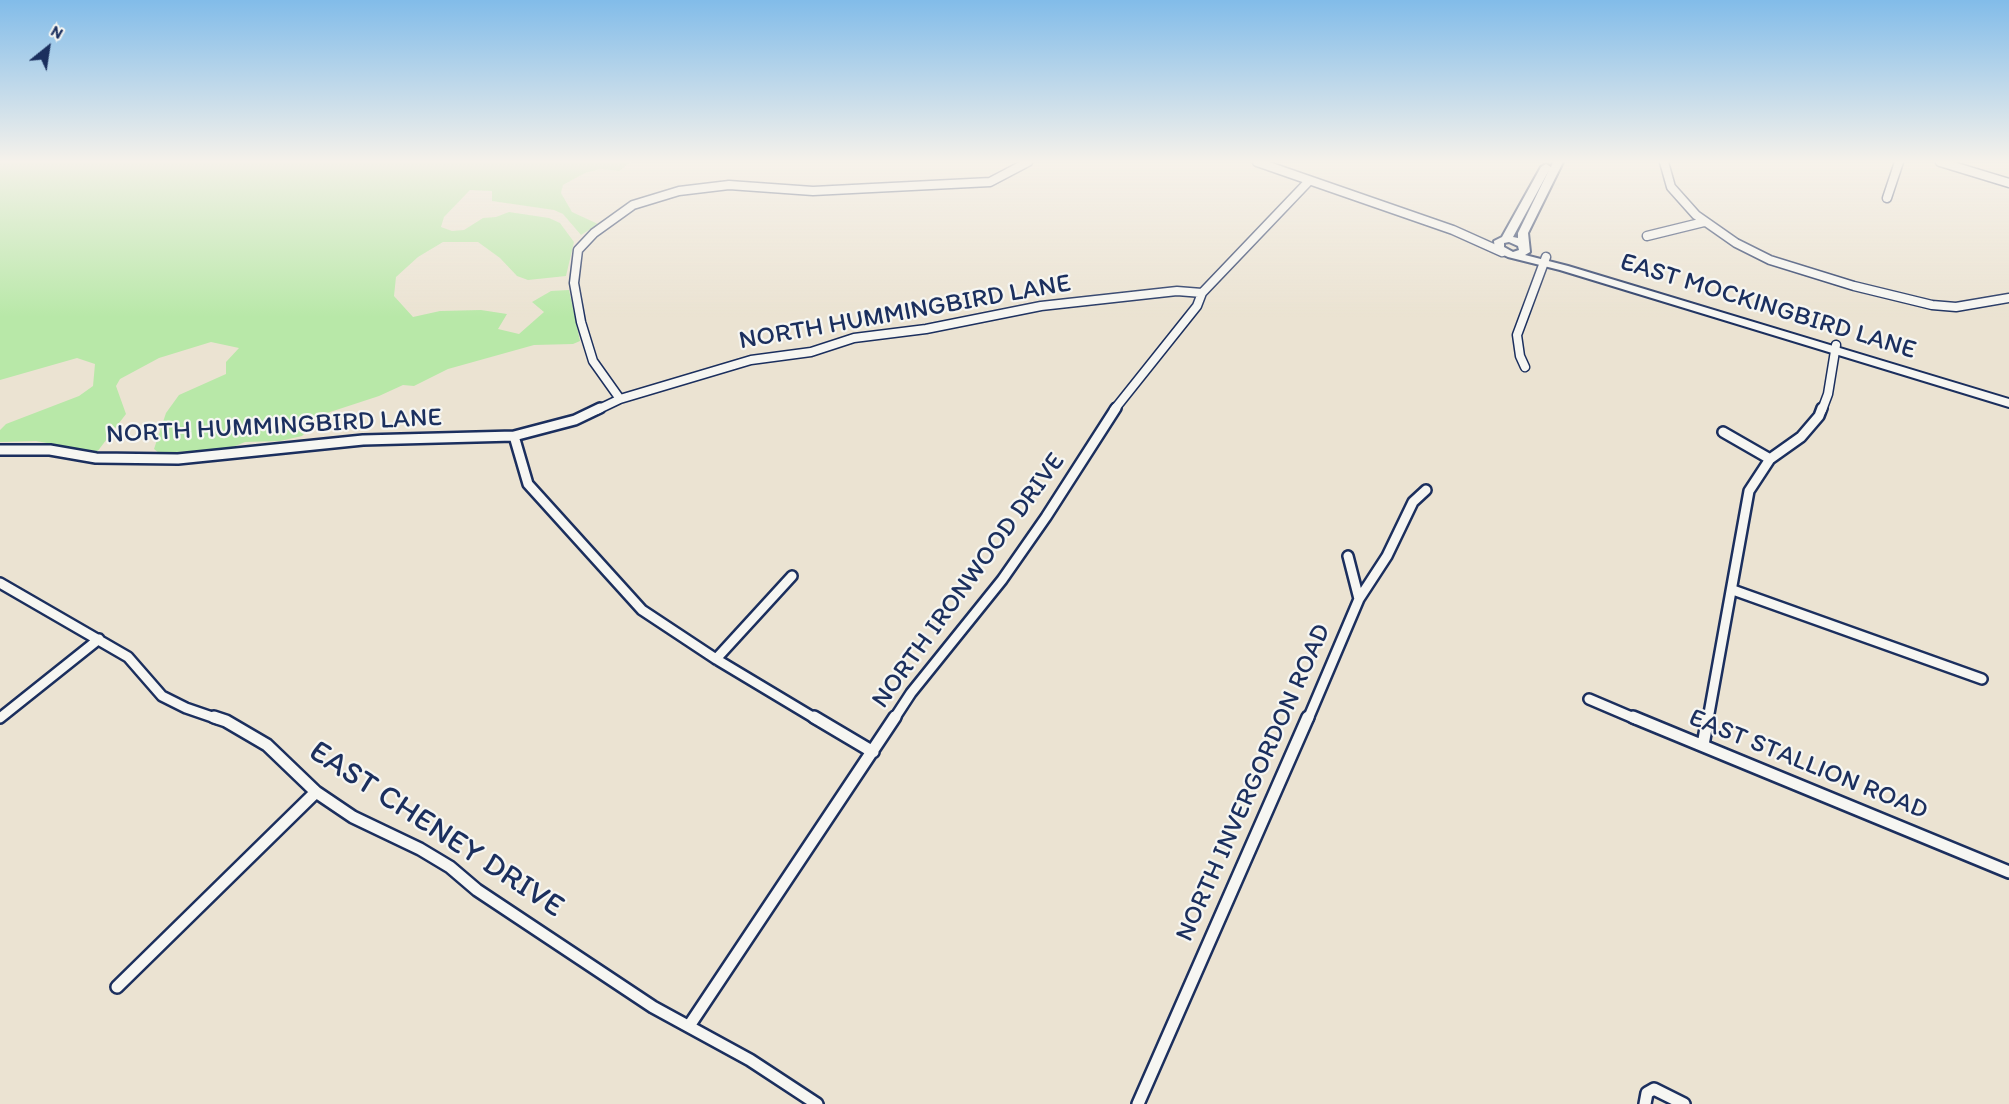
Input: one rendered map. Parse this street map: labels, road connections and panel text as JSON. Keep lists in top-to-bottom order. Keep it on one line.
{"streets":{"street":["EAST MOCKINGBIRD LANE","NORTH HUMMINGBIRD LANE","NORTH IRONWOOD DRIVE","EAST STALLION ROAD","NORTH INVERGORDON ROAD","EAST CHENEY DRIVE"]},"crossings":[["NORTH HUMMINGBIRD LANE","NORTH IRONWOOD DRIVE"],["NORTH IRONWOOD DRIVE","EAST CHENEY DRIVE"]],"north":"top right"}
